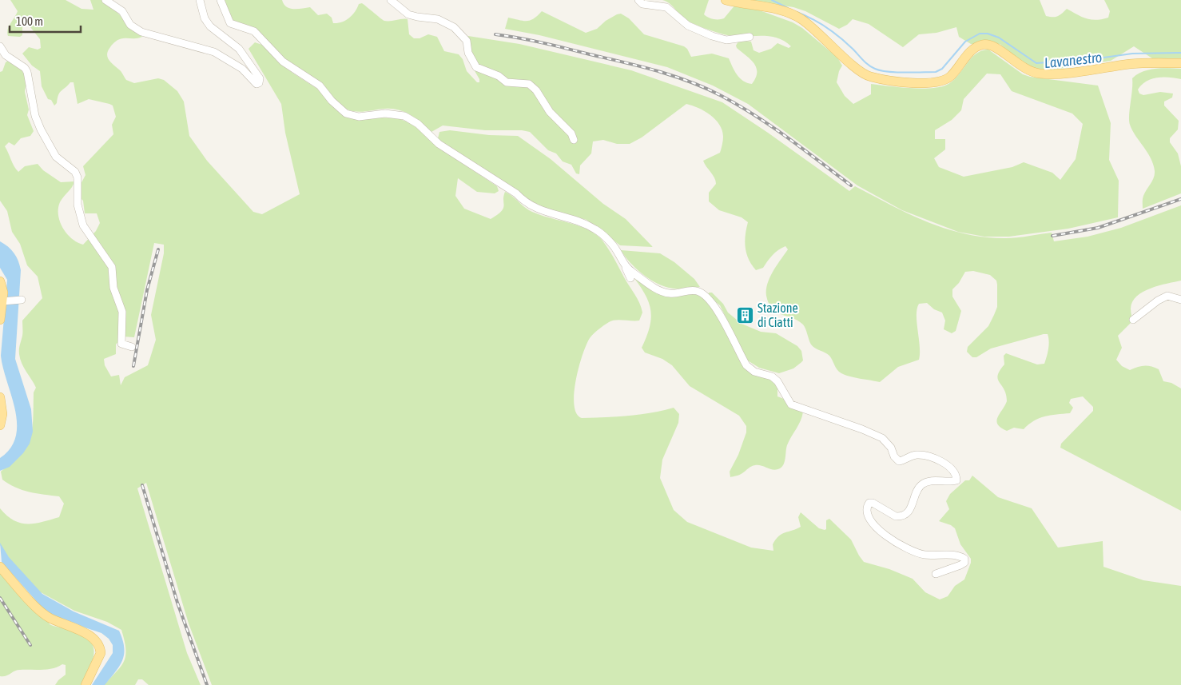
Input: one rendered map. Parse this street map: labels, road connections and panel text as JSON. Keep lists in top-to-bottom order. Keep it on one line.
{"water":["Lavanestro"],"places":{"building":["Stazione di Ciatti"]},"scale_bar":"100 m"}
